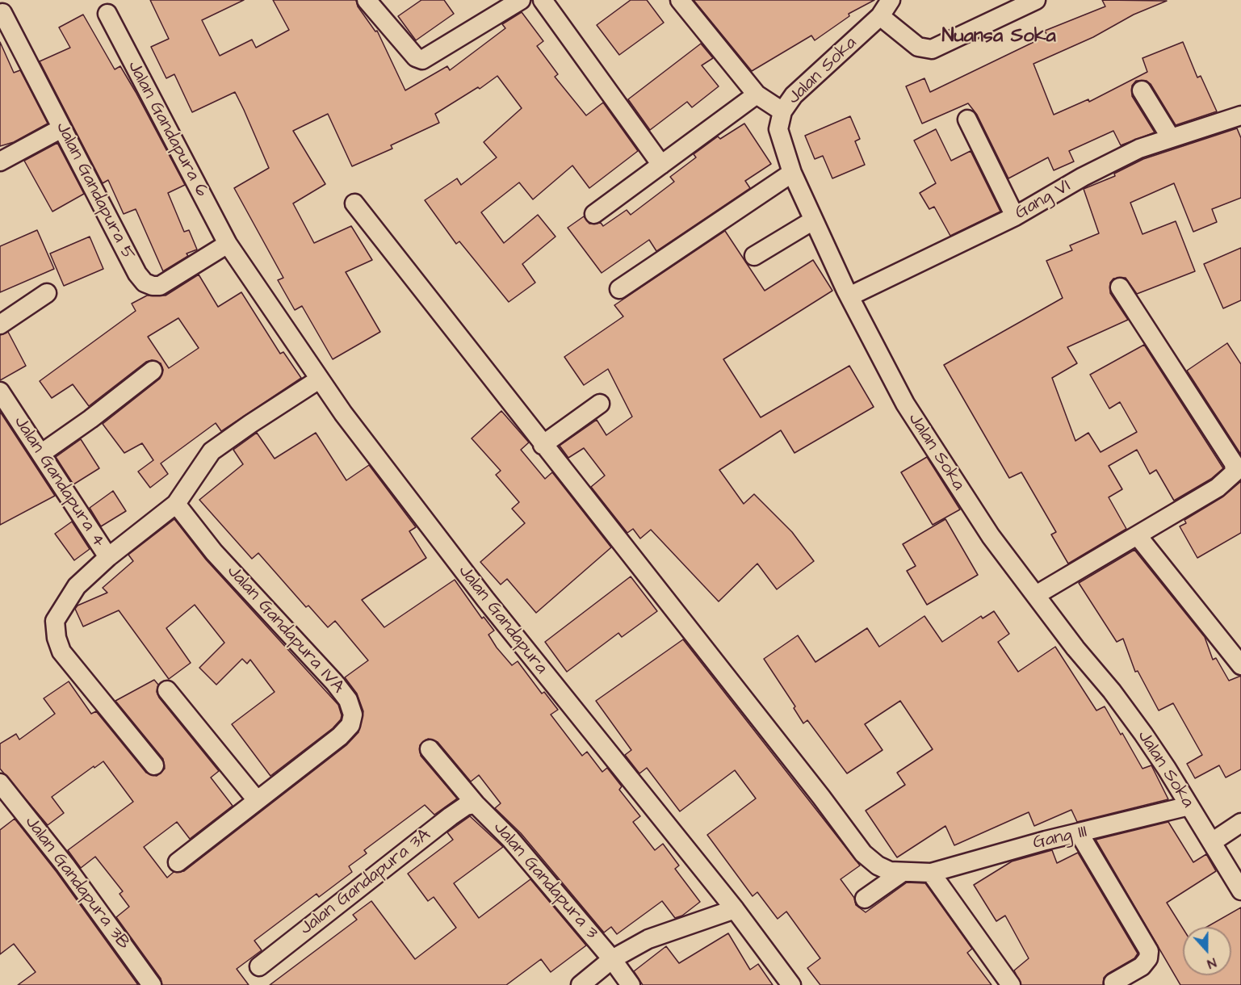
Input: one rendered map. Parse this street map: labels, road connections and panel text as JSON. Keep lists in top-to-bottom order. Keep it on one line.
{"streets":{"street":["Jalan Soka","Jalan Gandapura 6","Jalan Gandapura 5","Gang VI","Jalan Gandapura 4","Jalan Gandapura","Jalan Gandapura IVA","Gang III","Jalan Gandapura 3","Jalan Gandapura 3A","Jalan Gandapura 3B"]},"crossings":[["Jalan Soka","Gang VI"],["Jalan Soka","Gang III"],["Jalan Gandapura 6","Jalan Gandapura 5"],["Jalan Gandapura 6","Jalan Gandapura"],["Jalan Gandapura 5","Jalan Gandapura"],["Jalan Gandapura 4","Jalan Gandapura"],["Jalan Gandapura 4","Jalan Gandapura IVA"],["Jalan Gandapura 3","Jalan Gandapura 3A"]],"districts":["Nuansa Soka"],"north":"bottom"}
